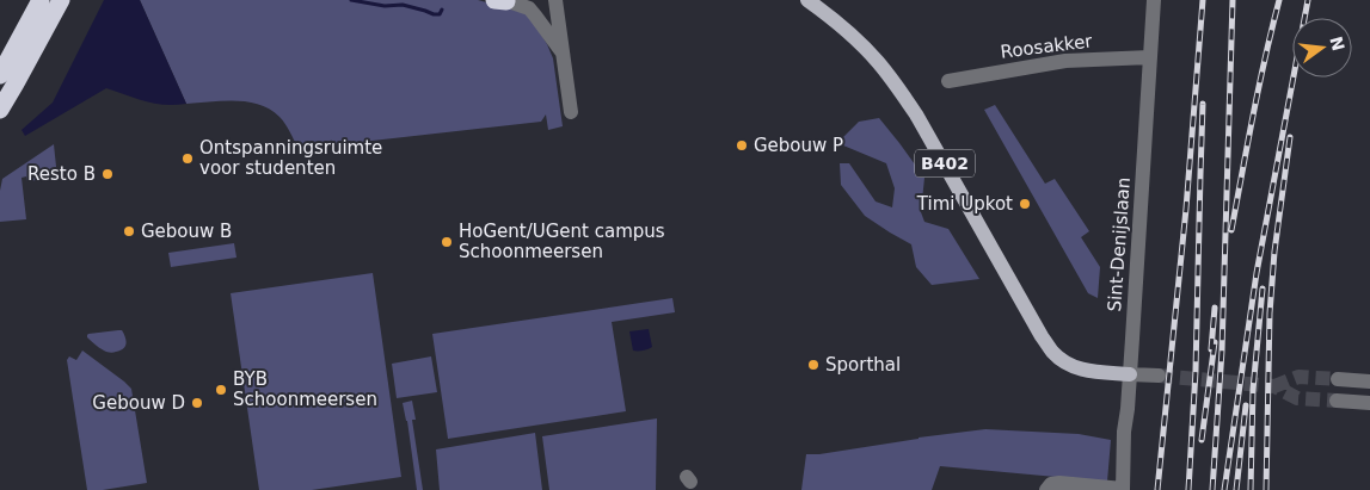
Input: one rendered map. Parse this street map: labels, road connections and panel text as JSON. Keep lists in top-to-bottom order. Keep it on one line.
{"streets":{"main road":["B402"],"street":["Roosakker","Sint-Denijslaan"]},"crossings":[["Roosakker","Sint-Denijslaan"],["B402","Sint-Denijslaan"]],"places":["Gebouw P","Ontspanningsruimte voor studenten","Resto B","Timi Upkot","Gebouw B","HoGent/UGent campus Schoonmeersen","Sporthal","BYB Schoonmeersen","Gebouw D"],"north":"right"}
